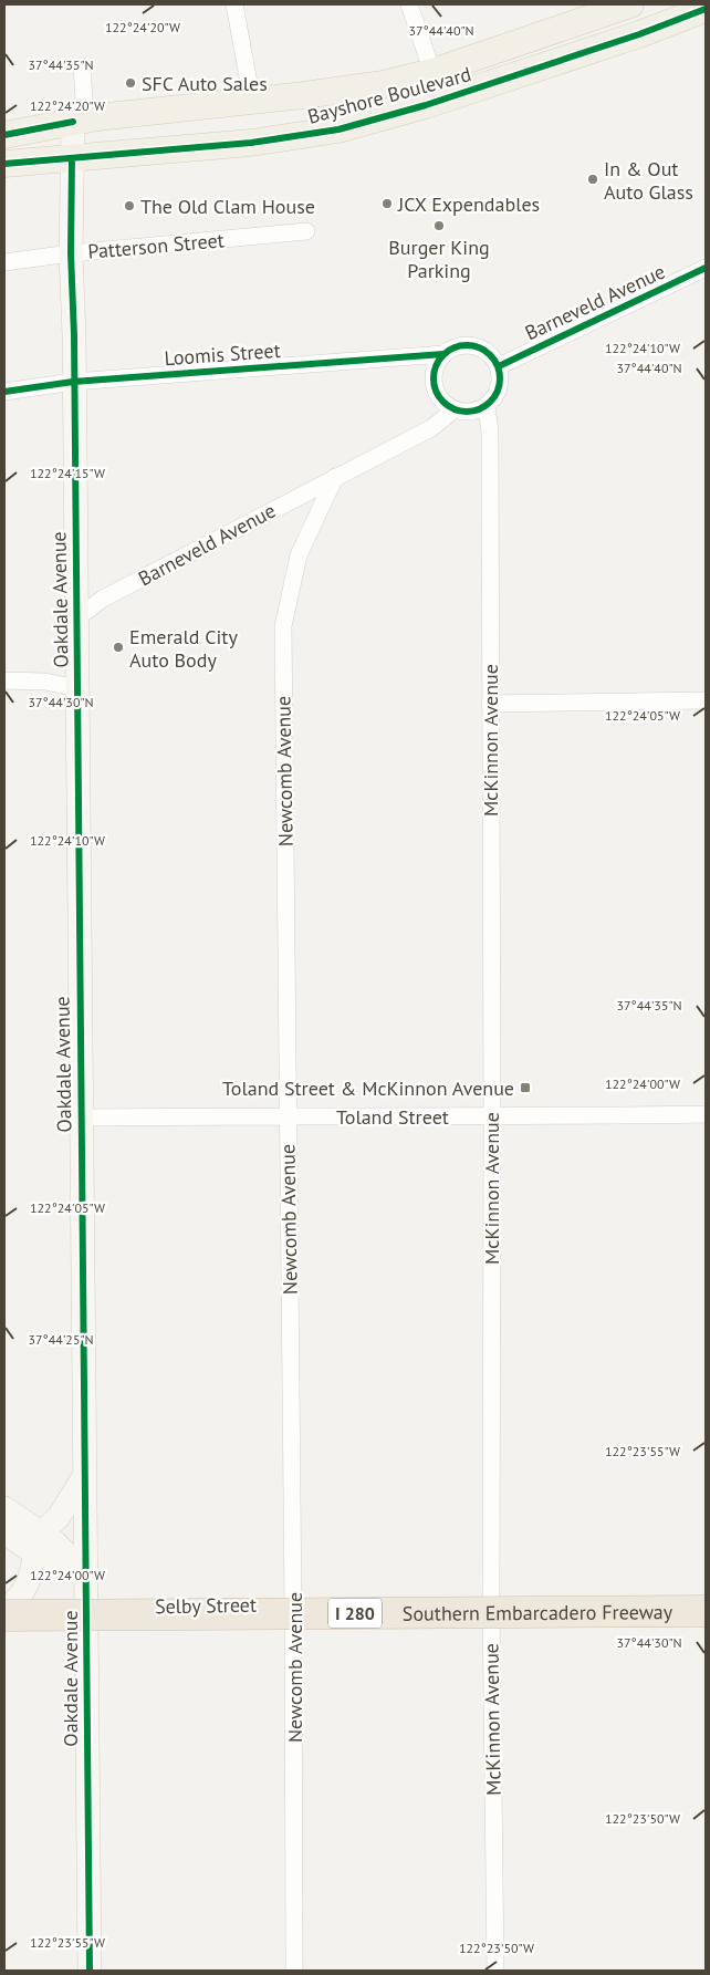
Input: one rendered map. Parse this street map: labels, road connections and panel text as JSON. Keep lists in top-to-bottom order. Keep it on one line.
{"streets":{"highway":["Southern Embarcadero Freeway","I 280"],"main road":["Bayshore Boulevard","Oakdale Avenue"],"street":["Patterson Street","Barneveld Avenue","Loomis Street","McKinnon Avenue","Newcomb Avenue","Toland Street","Selby Street"]},"crossings":[["Bayshore Boulevard","Oakdale Avenue"],["Patterson Street","Oakdale Avenue"],["Barneveld Avenue","Loomis Street"],["Barneveld Avenue","Oakdale Avenue"],["Barneveld Avenue","McKinnon Avenue"],["Barneveld Avenue","Newcomb Avenue"],["Loomis Street","Oakdale Avenue"],["Loomis Street","McKinnon Avenue"],["Oakdale Avenue","Toland Street"],["Oakdale Avenue","Selby Street"],["McKinnon Avenue","Toland Street"],["McKinnon Avenue","Selby Street"],["Newcomb Avenue","Toland Street"],["Newcomb Avenue","Selby Street"],["Selby Street","Southern Embarcadero Freeway"]],"places":{"other":["SFC Auto Sales","In & Out Auto Glass","JCX Expendables","The Old Clam House","Burger King Parking","Emerald City Auto Body"],"transit":["Toland Street & McKinnon Avenue"]},"coordinates":["122°24'20\"W","37°44'40\"N","37°44'35\"N","122°24'10\"W","122°24'15\"W","37°44'30\"N","122°24'05\"W","122°24'00\"W","37°44'25\"N","122°23'55\"W","122°23'50\"W"]}
